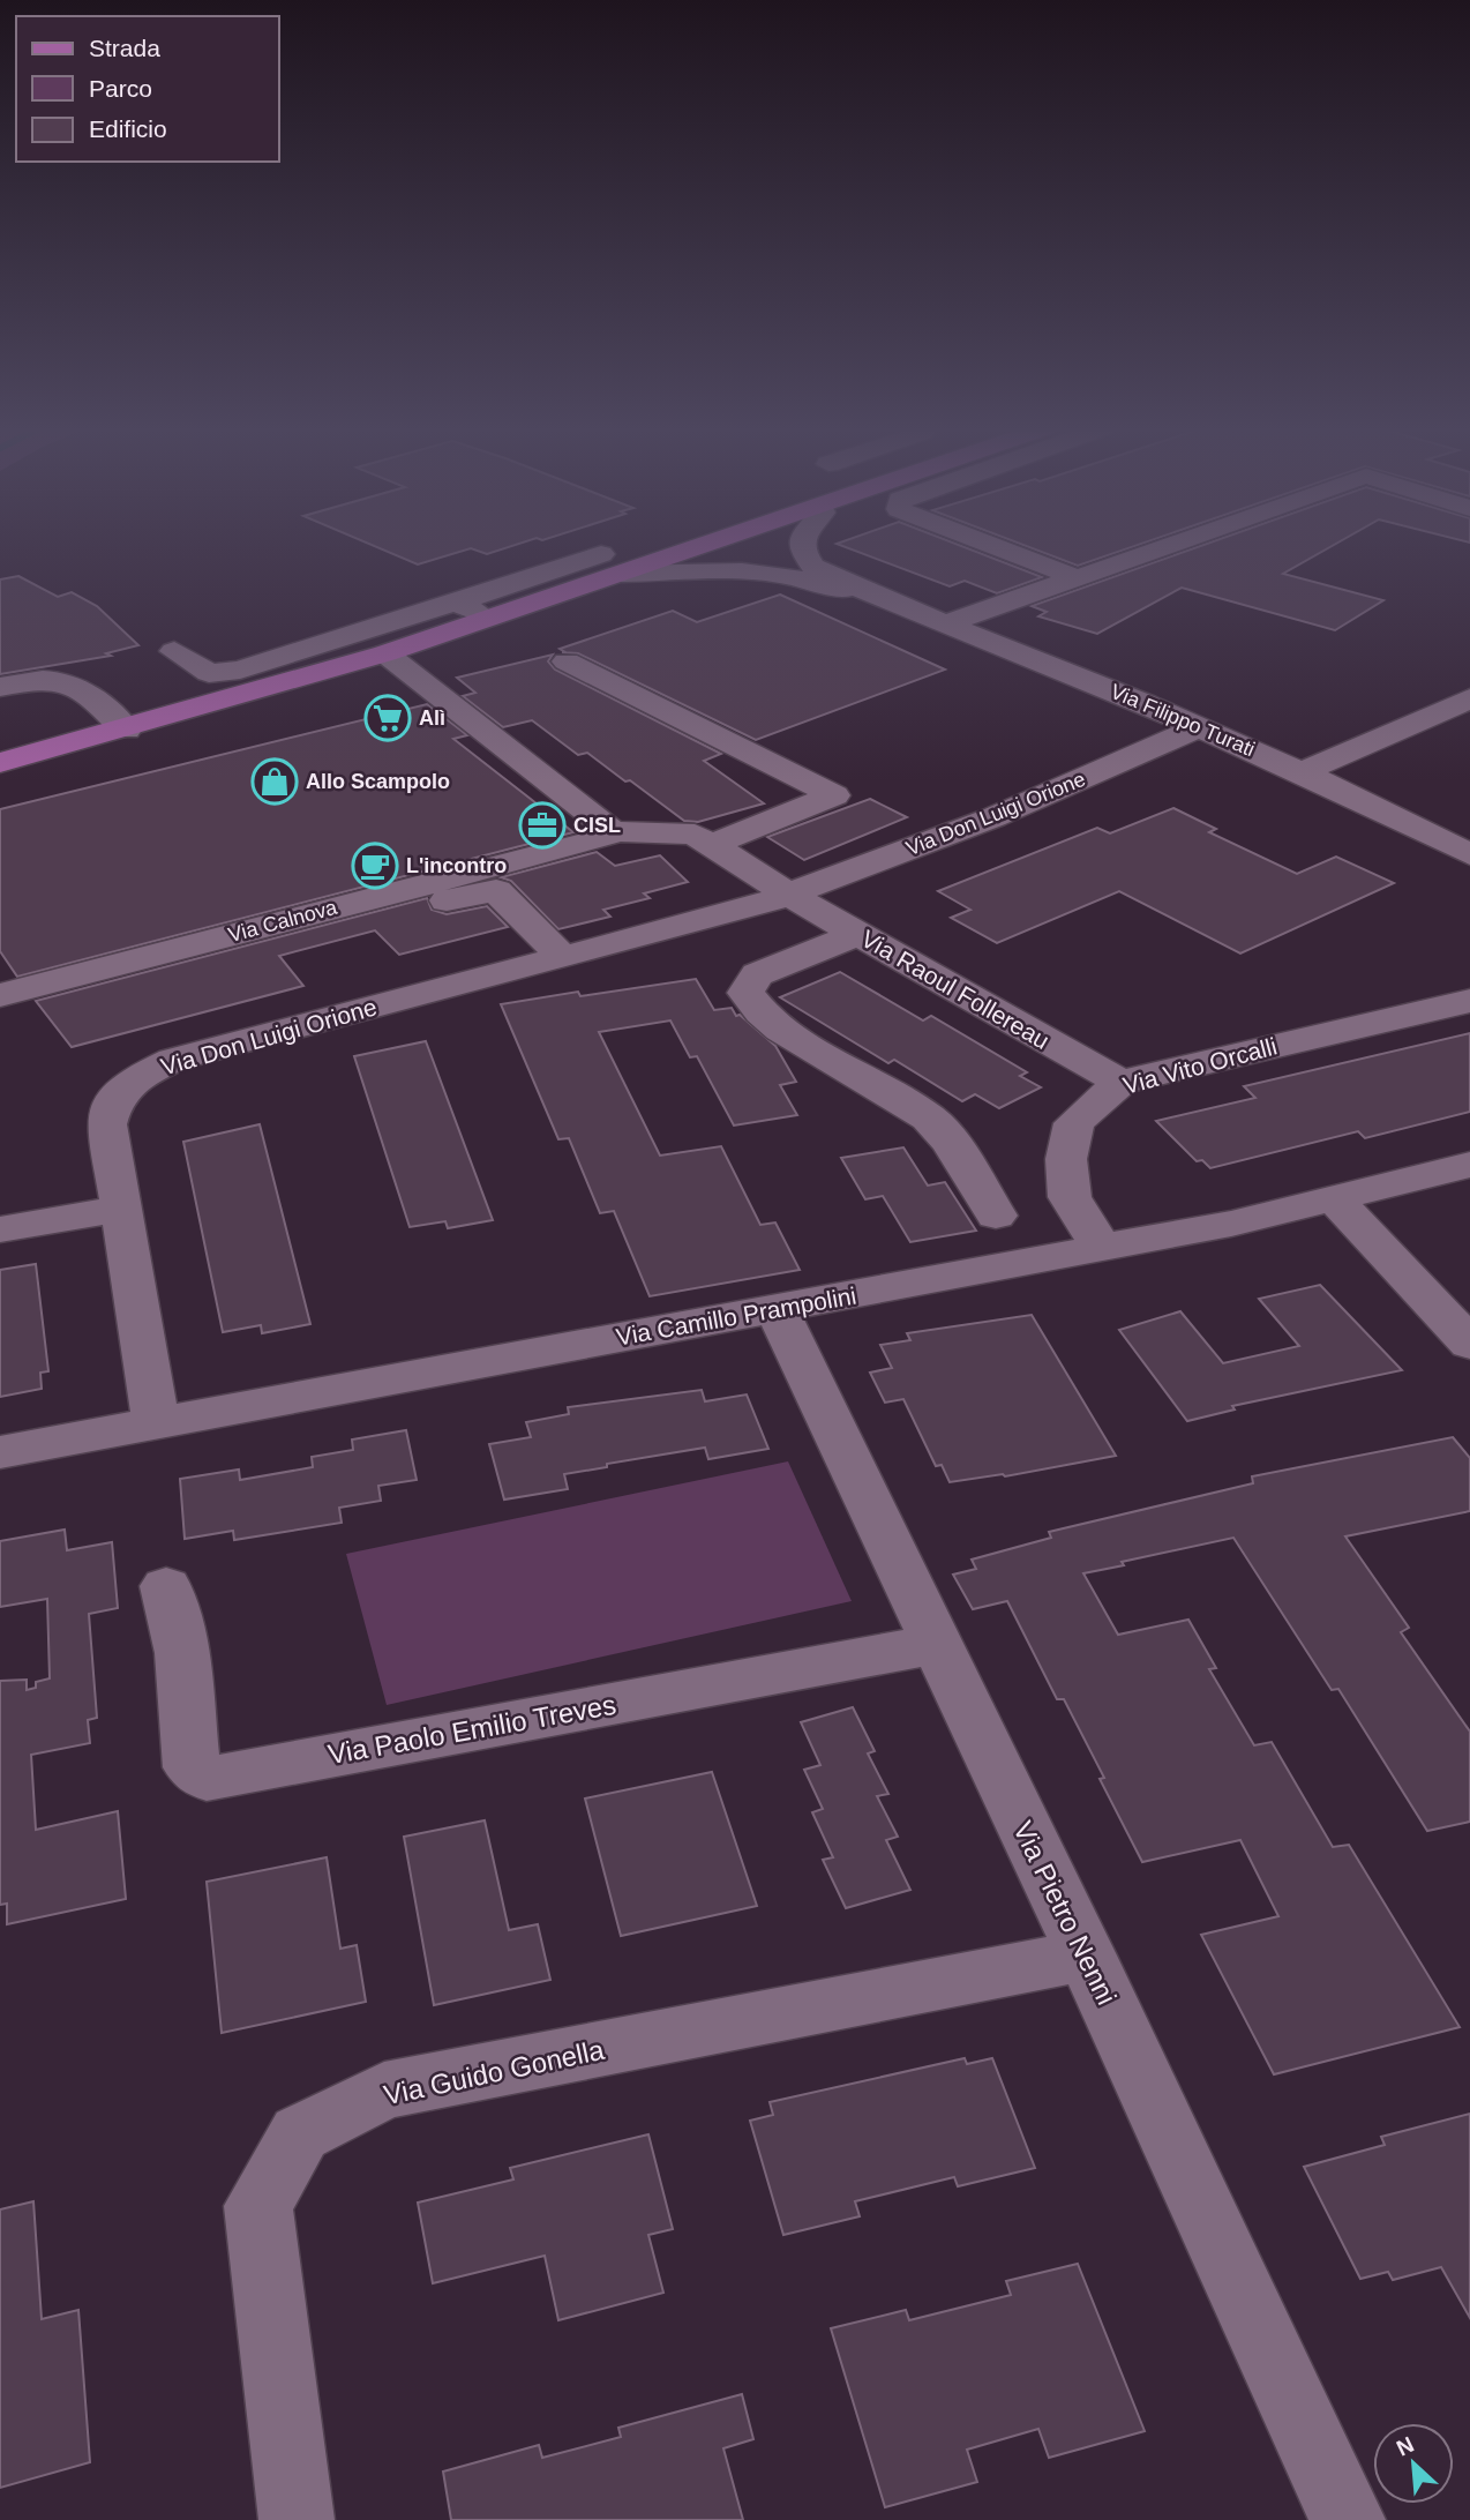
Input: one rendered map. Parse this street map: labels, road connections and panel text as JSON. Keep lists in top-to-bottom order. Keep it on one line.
{"streets":{"street":["Via Filippo Turati","Via Don Luigi Orione","Via Calnova","Via Raoul Follereau","Via Vito Orcalli","Via Camillo Prampolini","Via Paolo Emilio Treves","Via Pietro Nenni","Via Guido Gonella"]},"crossings":[["Via Filippo Turati","Via Don Luigi Orione"],["Via Don Luigi Orione","Via Raoul Follereau"],["Via Don Luigi Orione","Via Camillo Prampolini"],["Via Raoul Follereau","Via Vito Orcalli"],["Via Vito Orcalli","Via Camillo Prampolini"],["Via Camillo Prampolini","Via Pietro Nenni"],["Via Paolo Emilio Treves","Via Pietro Nenni"],["Via Pietro Nenni","Via Guido Gonella"]],"places":{"supermarket":["Alì"],"shop":["Allo Scampolo"],"office":["CISL"],"cafe":["L'incontro"]},"legend":["Strada","Parco","Edificio"],"north":"top left"}
